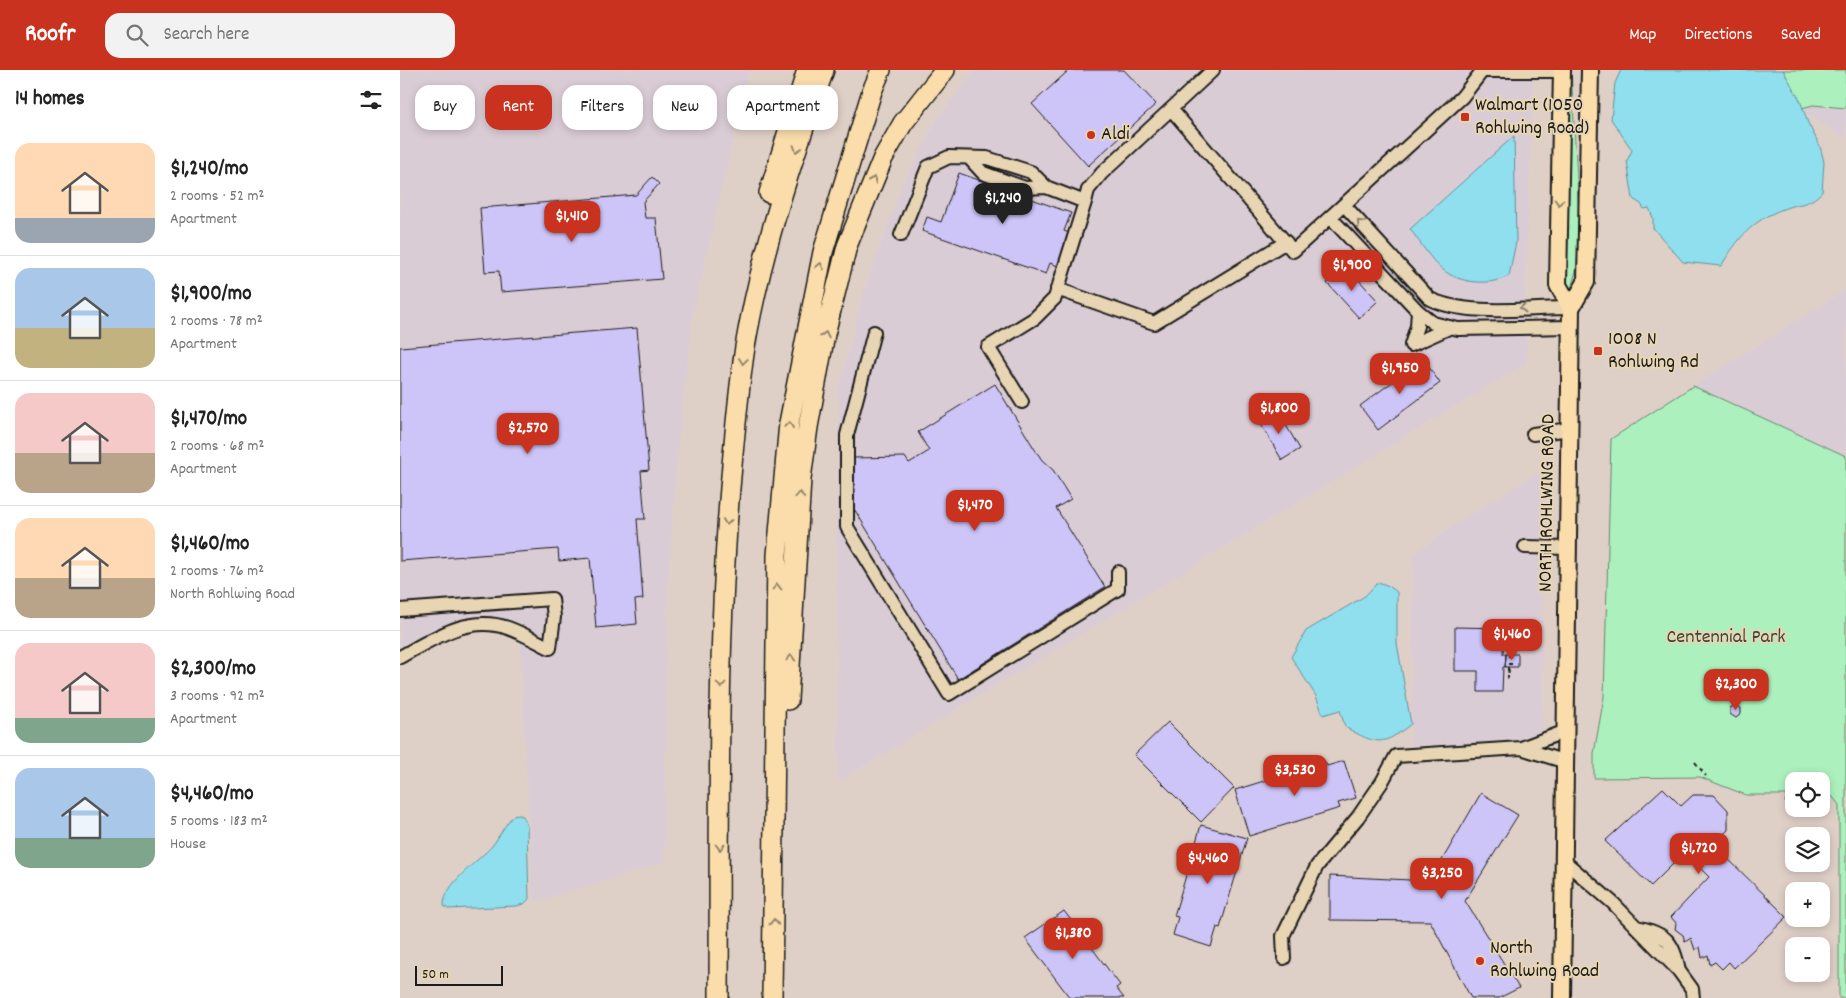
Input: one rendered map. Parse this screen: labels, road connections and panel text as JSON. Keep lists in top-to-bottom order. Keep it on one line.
{"streets":{"main road":["NORTH ROHLWING ROAD"]},"parks":["Centennial Park"],"places":{"transit":["Walmart (1050 Rohlwing Road)","1008 N Rohlwing Rd"],"other":["Aldi","North Rohlwing Road"]},"scale_bar":"50 m","page":{"header":"Roofr","search":"Search here","nav":["Map","Directions","Saved"],"heading":"14 homes","chip":["Buy","Rent","Filters","New","Apartment"],"list":[{"name":"$1,240/mo","note":"2 rooms · 52 m² · Apartment"},{"name":"$1,900/mo","note":"2 rooms · 78 m² · Apartment"},{"name":"$1,470/mo","note":"2 rooms · 68 m² · Apartment"},{"name":"$1,460/mo","note":"2 rooms · 76 m² · North Rohlwing Road"},{"name":"$2,300/mo","note":"3 rooms · 92 m² · Apartment"},{"name":"$4,460/mo","note":"5 rooms · 183 m² · House"}],"price":["$1,240","$1,410","$1,900","$1,950","$1,800","$2,570","$1,470","$1,460","$2,300","$3,530","$1,720","$4,460","$3,250","$1,380"],"map_buttons":["+","−"],"scale":"50 m"}}
